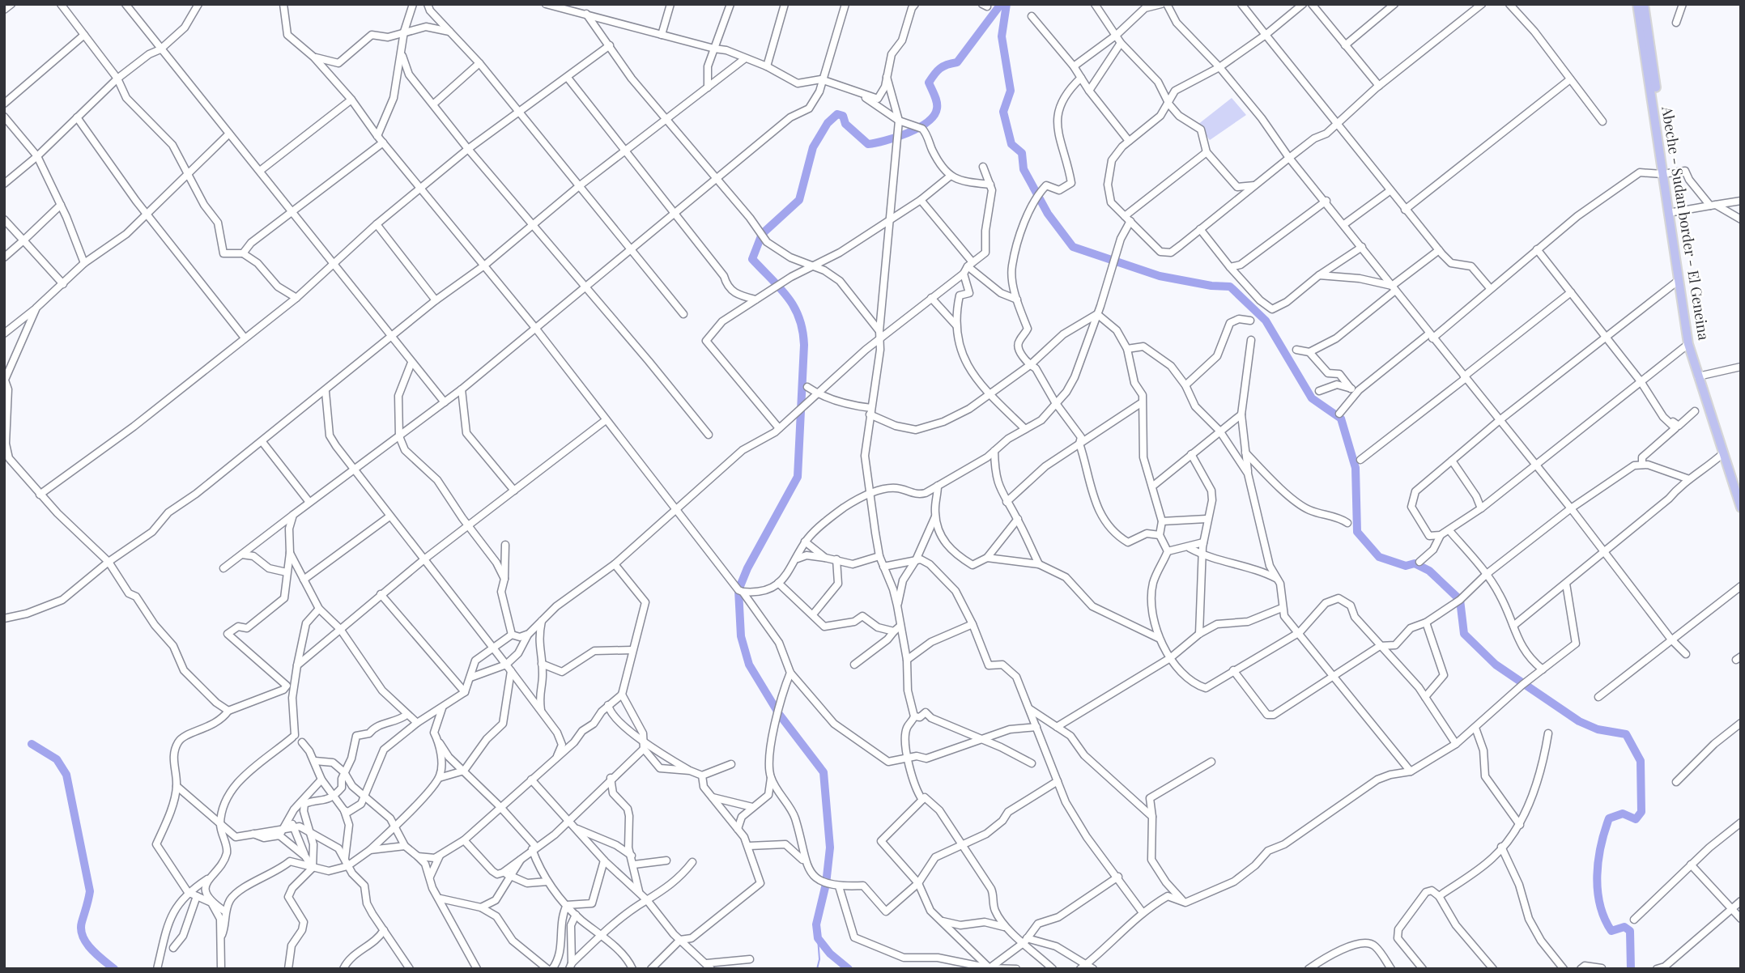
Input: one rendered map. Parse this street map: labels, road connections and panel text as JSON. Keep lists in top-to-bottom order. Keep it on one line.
{"streets":{"highway":["Abeche - Sudan border - El Geneina"]}}
